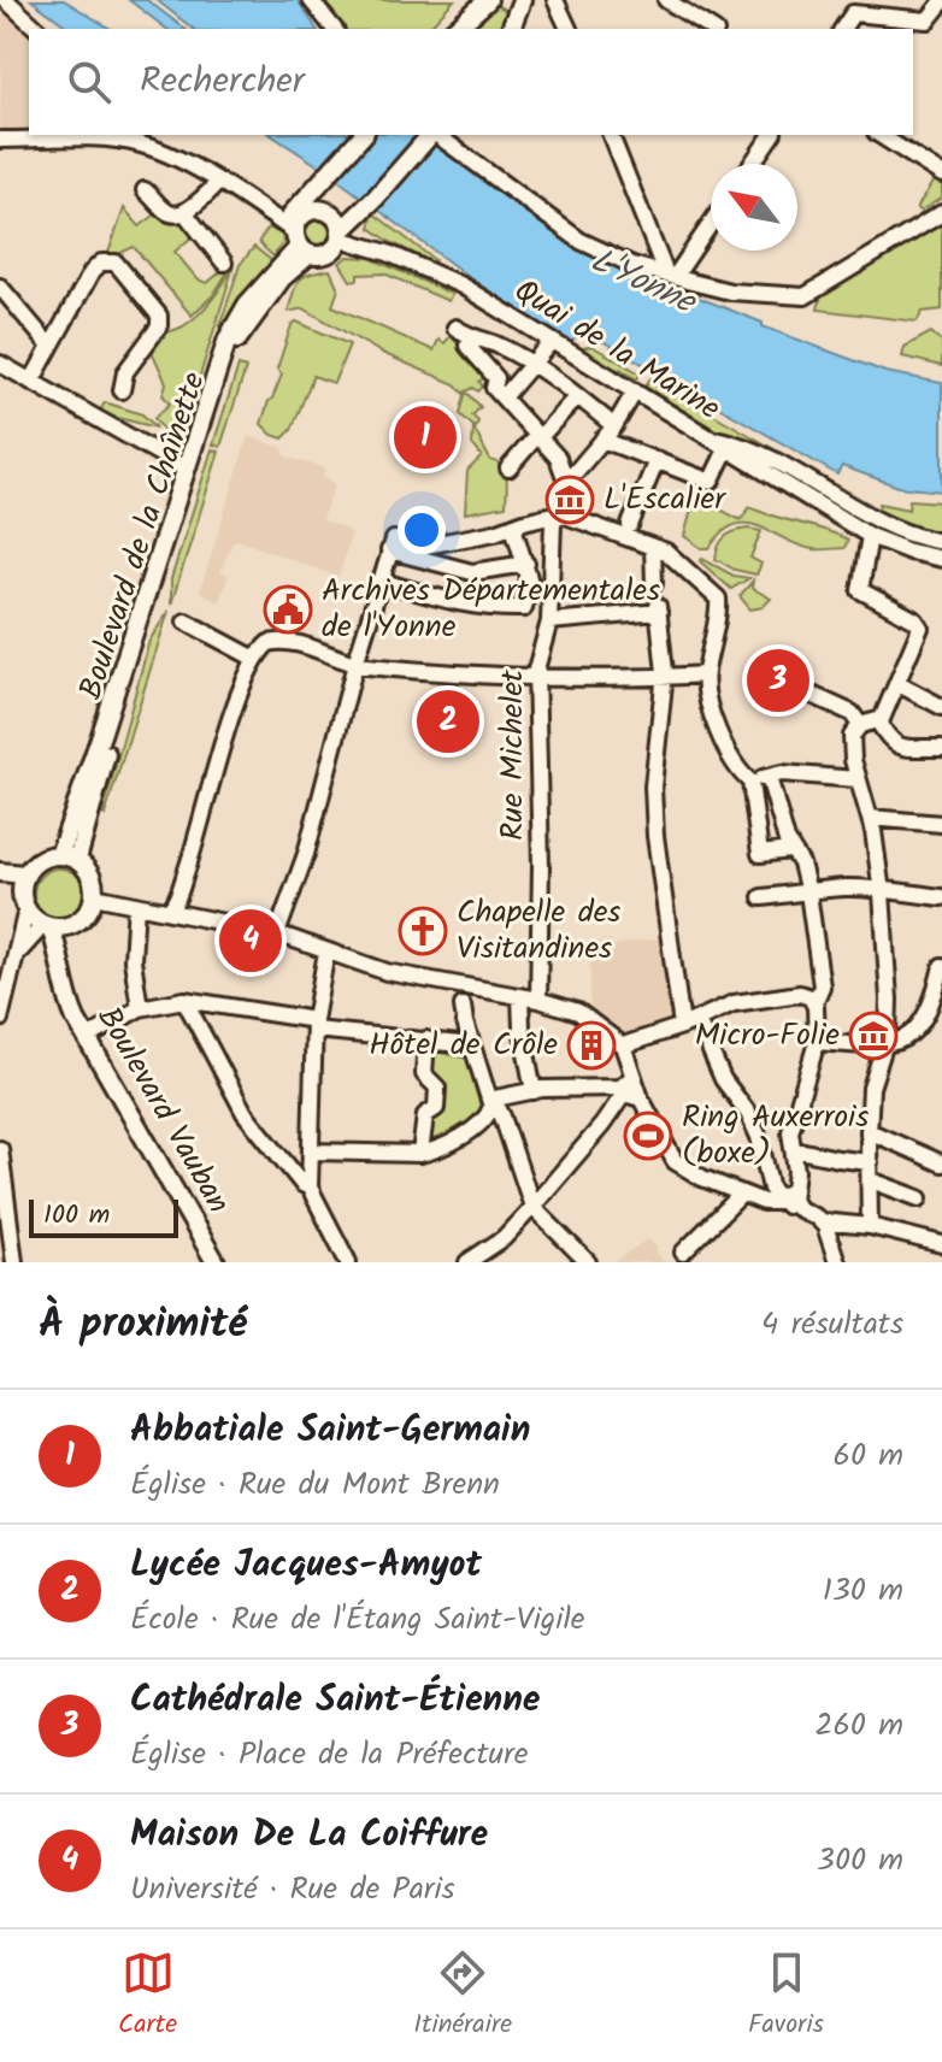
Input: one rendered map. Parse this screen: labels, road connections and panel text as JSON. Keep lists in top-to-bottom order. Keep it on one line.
{"streets":{"main road":["Boulevard de la Chaînette","Boulevard Vauban"],"street":["Quai de la Marine","Rue Michelet"]},"crossings":[["Boulevard de la Chaînette","Boulevard Vauban"]],"water":["L'Yonne"],"places":{"museum":["L'Escalier","Micro-Folie"],"public building":["Archives Départementales de l'Yonne"],"church":["Chapelle des Visitandines"],"building":["Hôtel de Crôle"],"sports":["Ring Auxerrois (boxe)"]},"scale_bar":"100 m","north":"top left","page":{"search":"Rechercher","pins":["1","3","2","4"],"scale":"100 m","heading":["À proximité","4 résultats"],"list":[{"mark":"1","name":"Abbatiale Saint-Germain","note":"Église · Rue du Mont Brenn","value":"60 m"},{"mark":"2","name":"Lycée Jacques-Amyot","note":"École · Rue de l'Étang Saint-Vigile","value":"130 m"},{"mark":"3","name":"Cathédrale Saint-Étienne","note":"Église · Place de la Préfecture","value":"260 m"},{"mark":"4","name":"Maison De La Coiffure","note":"Université · Rue de Paris","value":"300 m"}],"nav":["Carte","Itinéraire","Favoris"]}}
